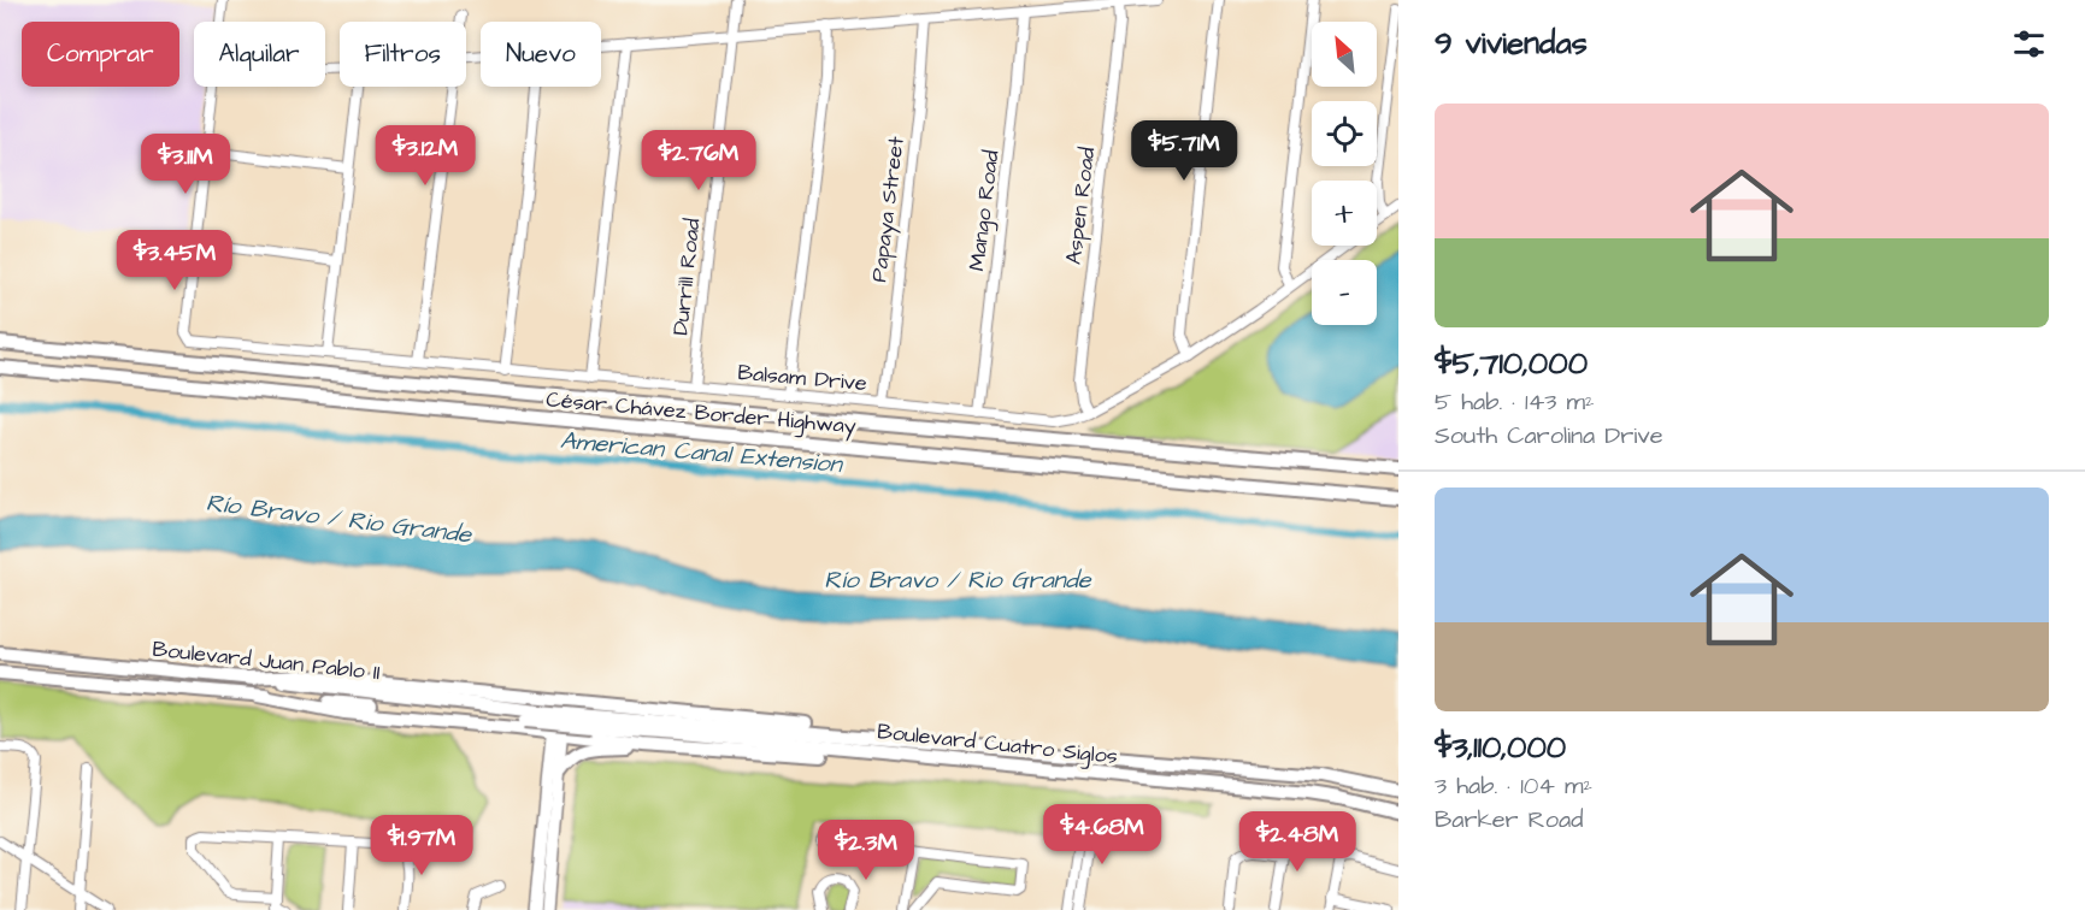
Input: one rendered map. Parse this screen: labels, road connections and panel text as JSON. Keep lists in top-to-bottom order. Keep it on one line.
{"streets":{"highway":["César Chávez Border Highway","Boulevard Juan Pablo II","Boulevard Cuatro Siglos"],"street":["Aspen Road","Papaya Street","Mango Road","Durrill Road","Balsam Drive"]},"crossings":[["Aspen Road","Balsam Drive"],["Papaya Street","Balsam Drive"],["Mango Road","Balsam Drive"],["Durrill Road","Balsam Drive"]],"water":["American Canal Extension","Río Bravo / Rio Grande"],"north":"top left","page":{"heading":"9 viviendas","map_buttons":["+","−"],"chip":["Comprar","Alquilar","Filtros","Nuevo"],"list":[{"name":"$5,710,000","note":"5 hab. · 143 m² · South Carolina Drive"},{"name":"$3,110,000","note":"3 hab. · 104 m² · Barker Road"}],"price":["$5.71M","$3.12M","$2.76M","$3.11M","$3.45M","$4.68M","$2.48M","$1.97M","$2.3M"]}}
